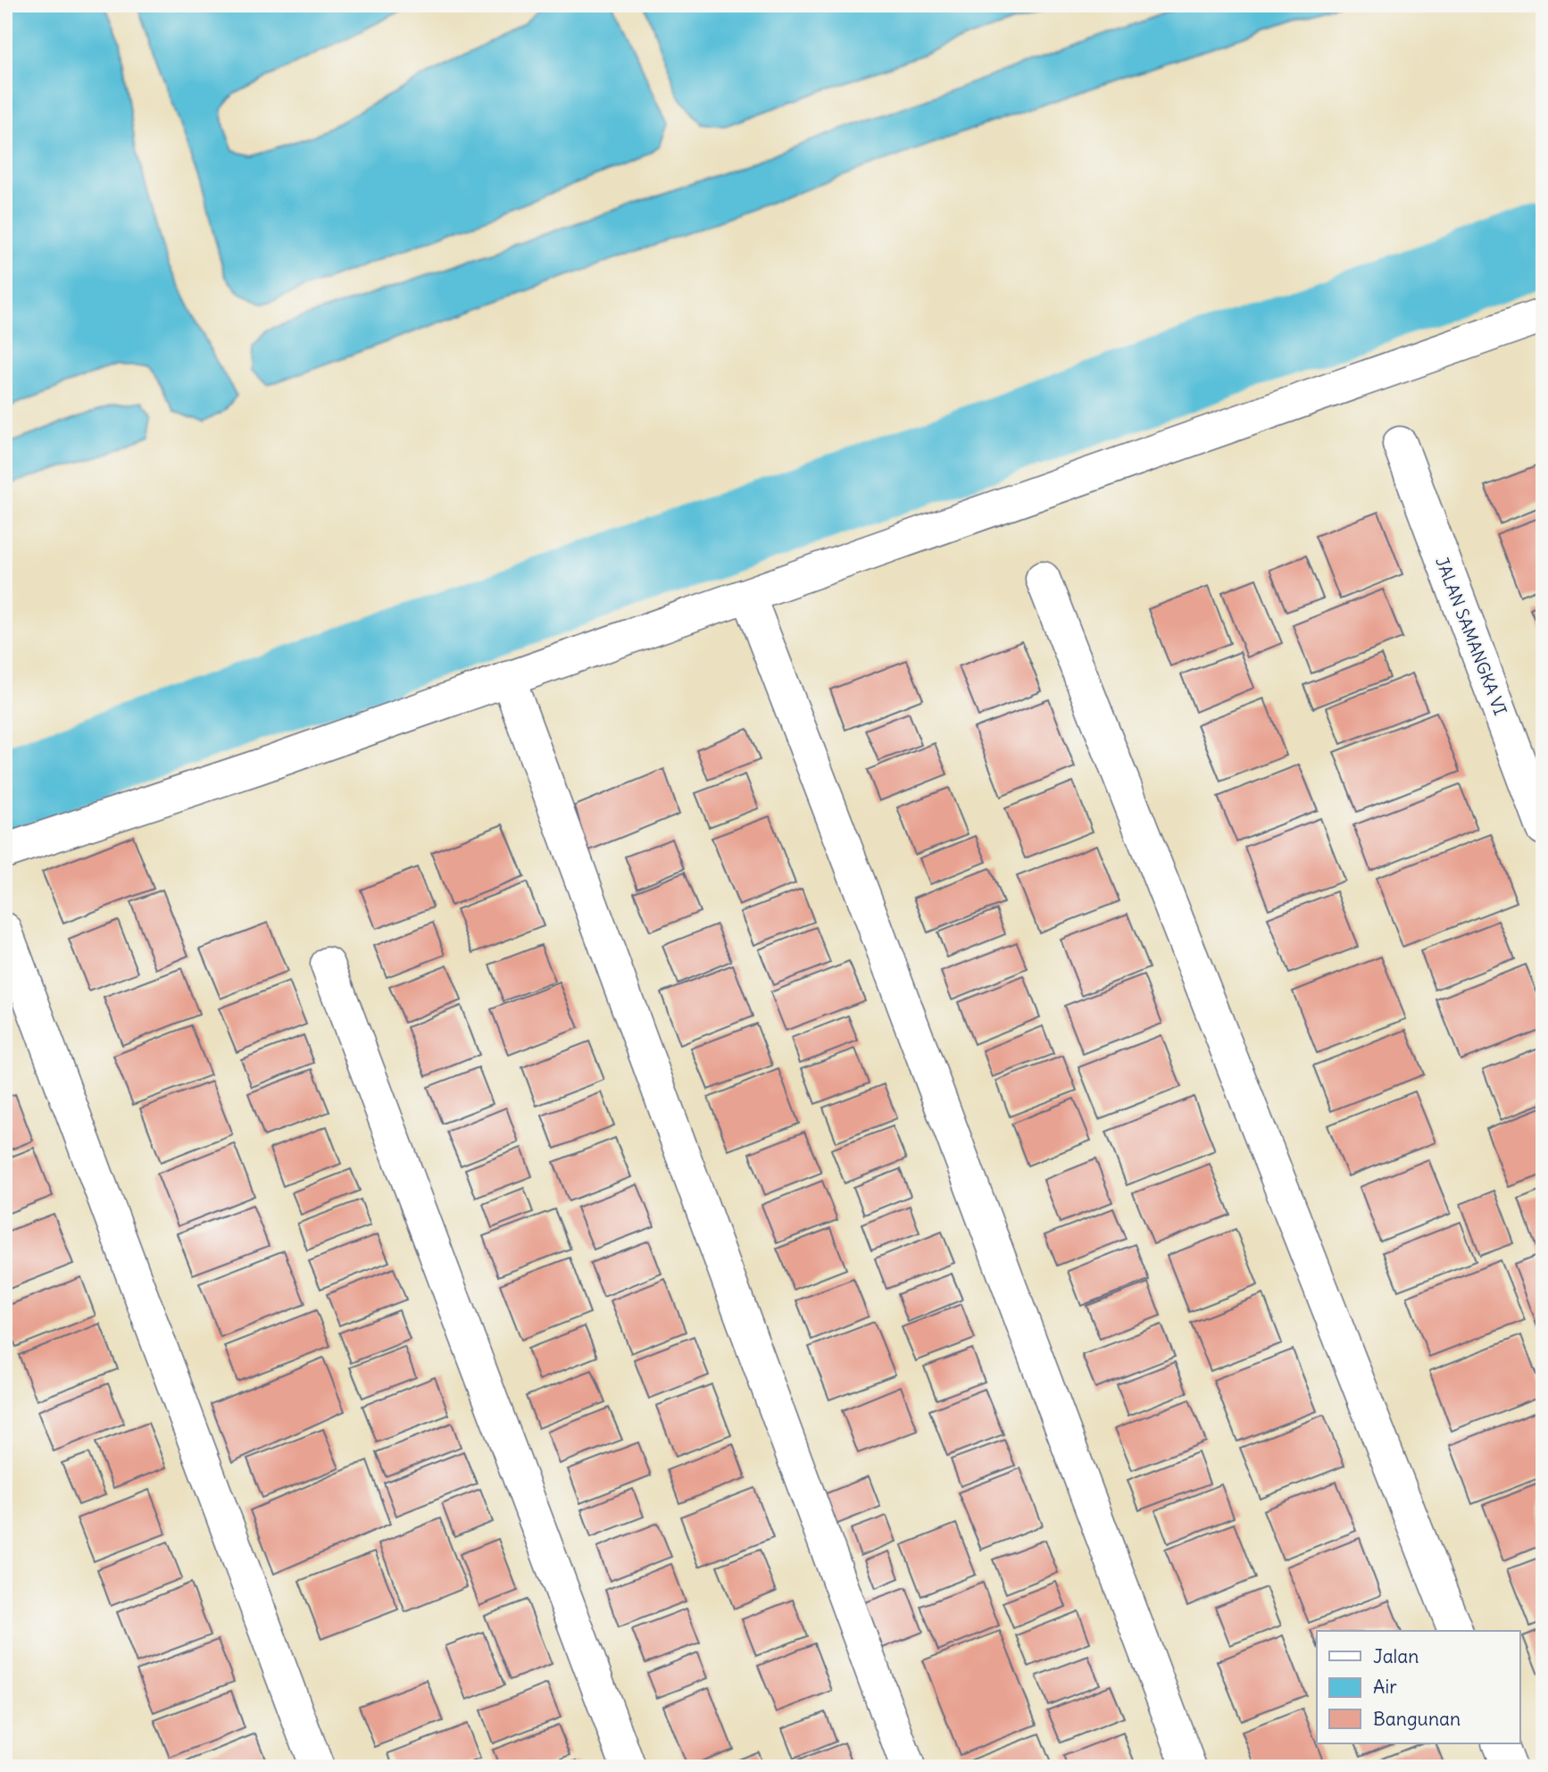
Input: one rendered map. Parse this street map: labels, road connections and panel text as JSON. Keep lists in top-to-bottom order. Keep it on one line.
{"streets":{"street":["JALAN SAMANGKA VI"]},"legend":["Jalan","Air","Bangunan"]}
